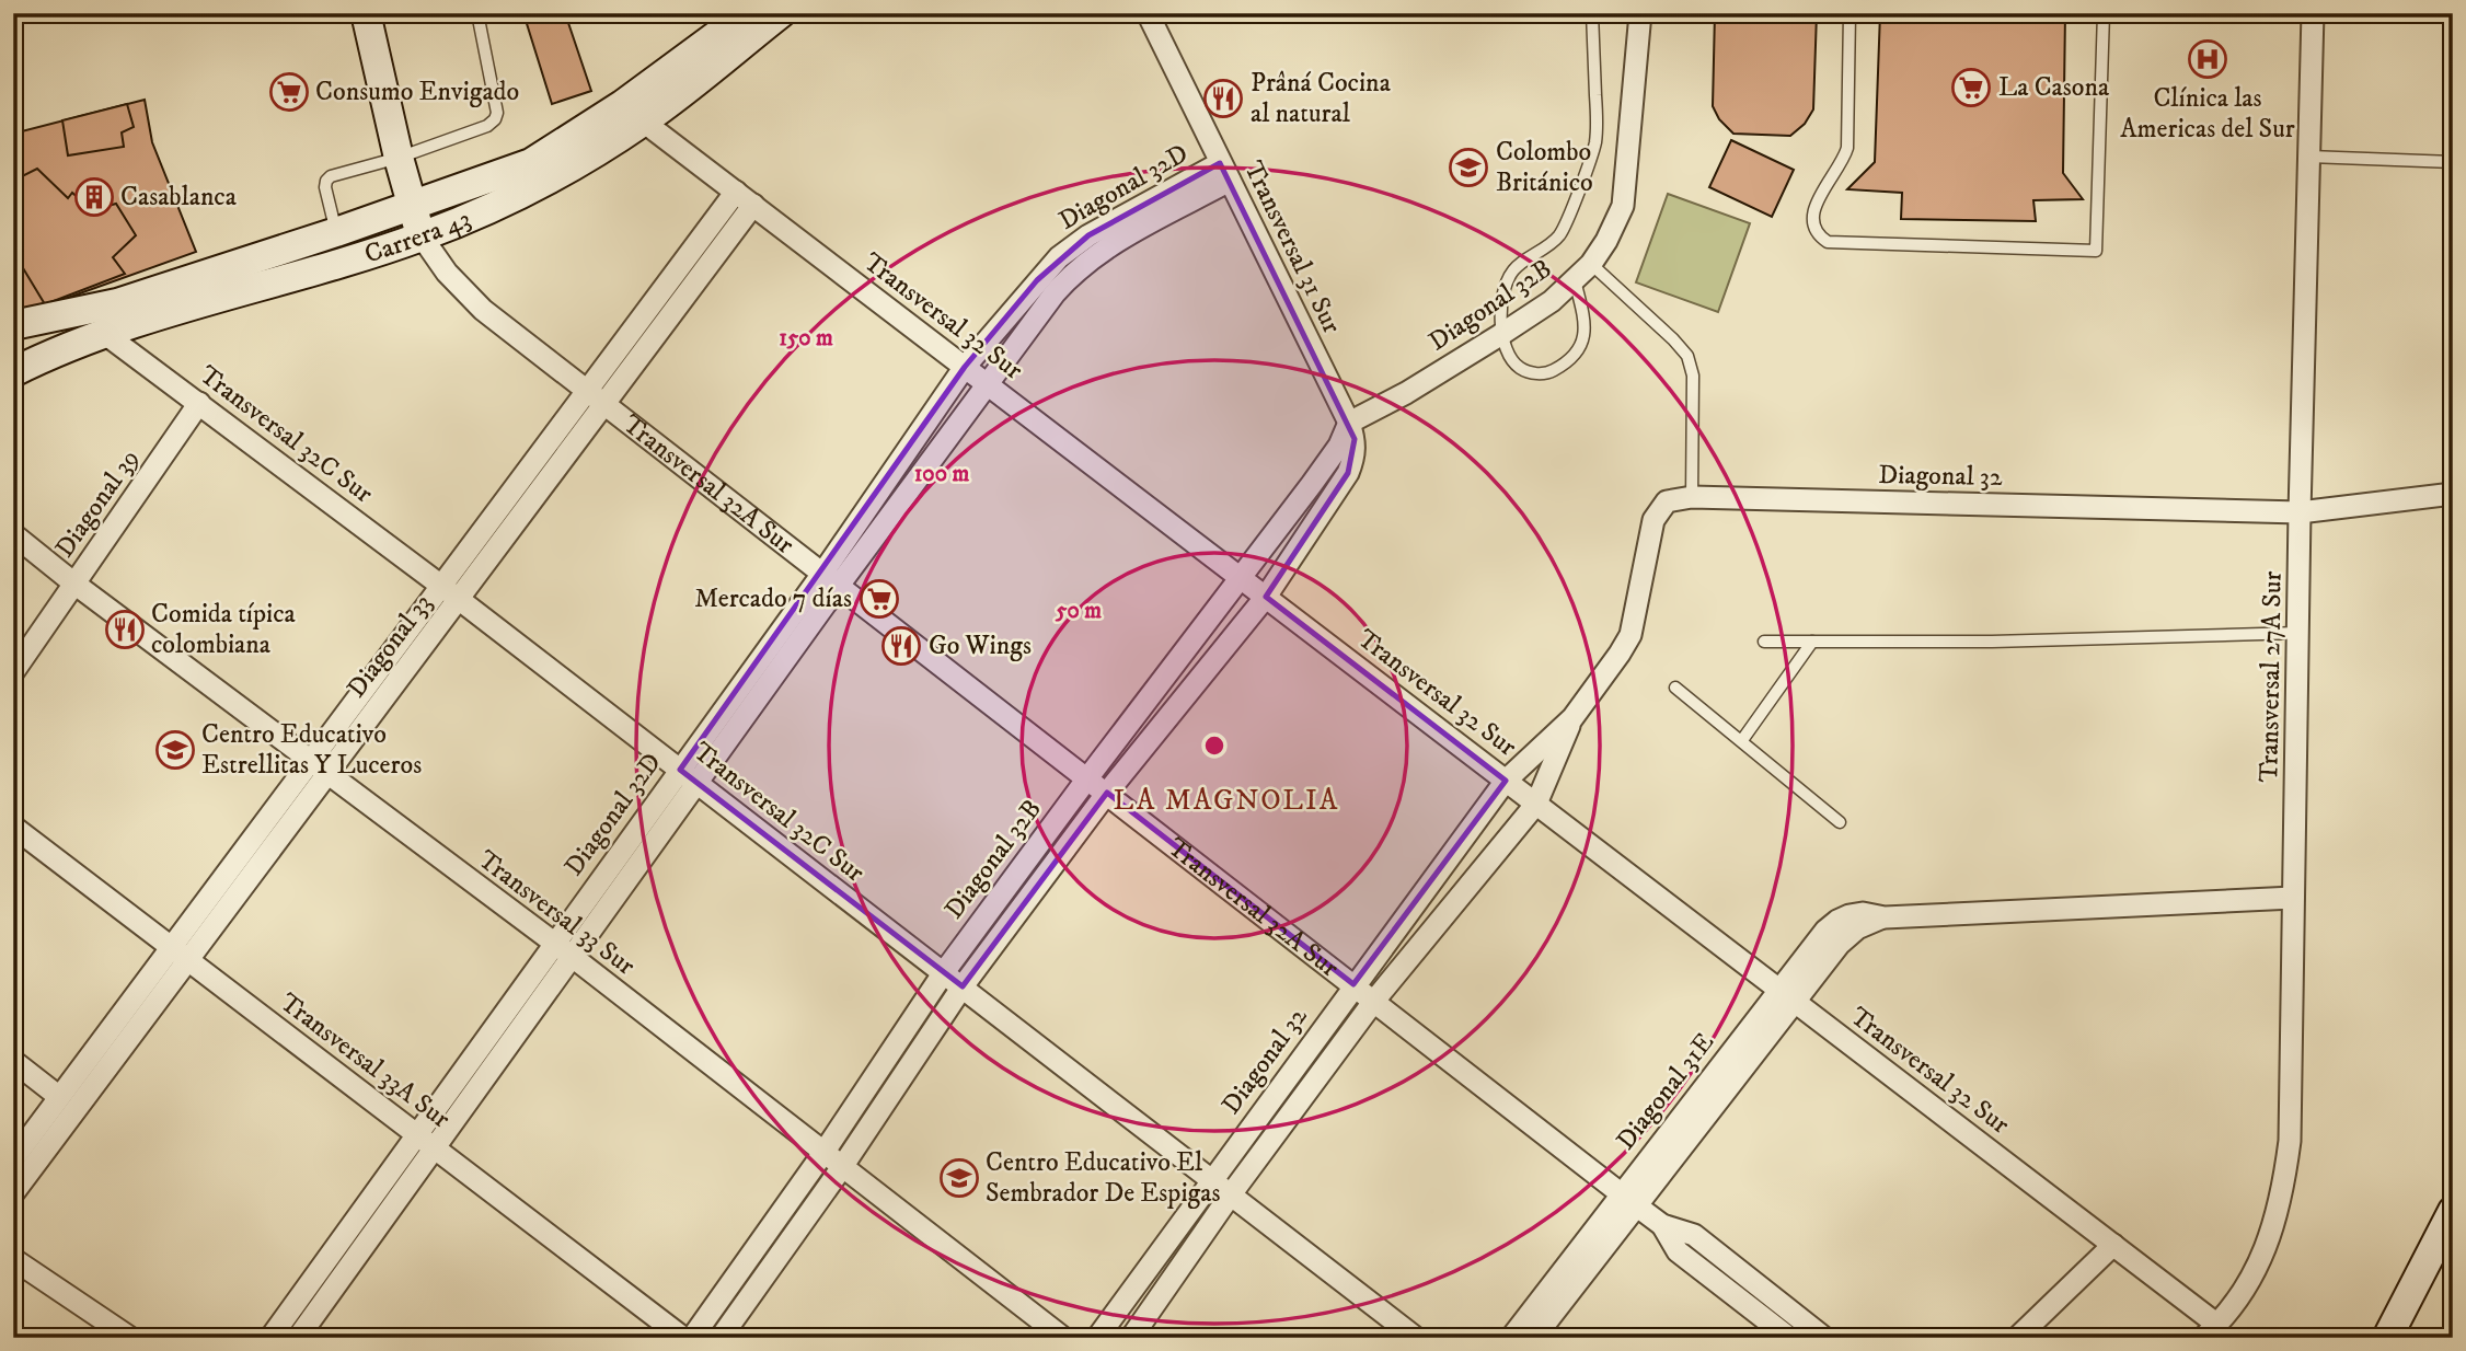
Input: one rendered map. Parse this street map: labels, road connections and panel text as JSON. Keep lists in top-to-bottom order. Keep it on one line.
{"streets":{"street":["Diagonal 32D","Carrera 43","Transversal 31 Sur","Diagonal 32B","Transversal 32 Sur","Transversal 32C Sur","Diagonal 32","Transversal 32A Sur","Diagonal 39","Diagonal 33","Transversal 27A Sur","Transversal 33 Sur","Transversal 33A Sur","Diagonal 31E"]},"crossings":[["Diagonal 32D","Transversal 31 Sur"],["Diagonal 32D","Transversal 32 Sur"],["Diagonal 32D","Transversal 32C Sur"],["Diagonal 32D","Transversal 32A Sur"],["Diagonal 32D","Transversal 33 Sur"],["Diagonal 32D","Transversal 33A Sur"],["Carrera 43","Transversal 32 Sur"],["Carrera 43","Transversal 32C Sur"],["Carrera 43","Transversal 32A Sur"],["Transversal 31 Sur","Diagonal 32B"],["Diagonal 32B","Transversal 32 Sur"],["Diagonal 32B","Transversal 32C Sur"],["Diagonal 32B","Transversal 32A Sur"],["Diagonal 32B","Transversal 33 Sur"],["Transversal 32 Sur","Diagonal 32"],["Transversal 32 Sur","Diagonal 33"],["Transversal 32 Sur","Transversal 27A Sur"],["Transversal 32 Sur","Diagonal 31E"],["Transversal 32C Sur","Diagonal 32"],["Transversal 32C Sur","Diagonal 39"],["Transversal 32C Sur","Diagonal 33"],["Diagonal 32","Transversal 32A Sur"],["Diagonal 32","Transversal 27A Sur"],["Transversal 32A Sur","Diagonal 33"],["Transversal 32A Sur","Diagonal 31E"],["Diagonal 39","Transversal 33 Sur"],["Diagonal 33","Transversal 33 Sur"],["Diagonal 33","Transversal 33A Sur"],["Transversal 27A Sur","Diagonal 31E"]],"districts":["LA MAGNOLIA"],"places":{"hospital":["Clínica las Americas del Sur"],"supermarket":["La Casona","Consumo Envigado","Mercado 7 días"],"restaurant":["Prâná Cocina al natural","Comida típica colombiana","Go Wings"],"school or university":["Colombo Británico","Centro Educativo Estrellitas Y Luceros","Centro Educativo El Sembrador De Espigas"],"building":["Casablanca"]},"rings":["150 m","100 m","50 m"]}
